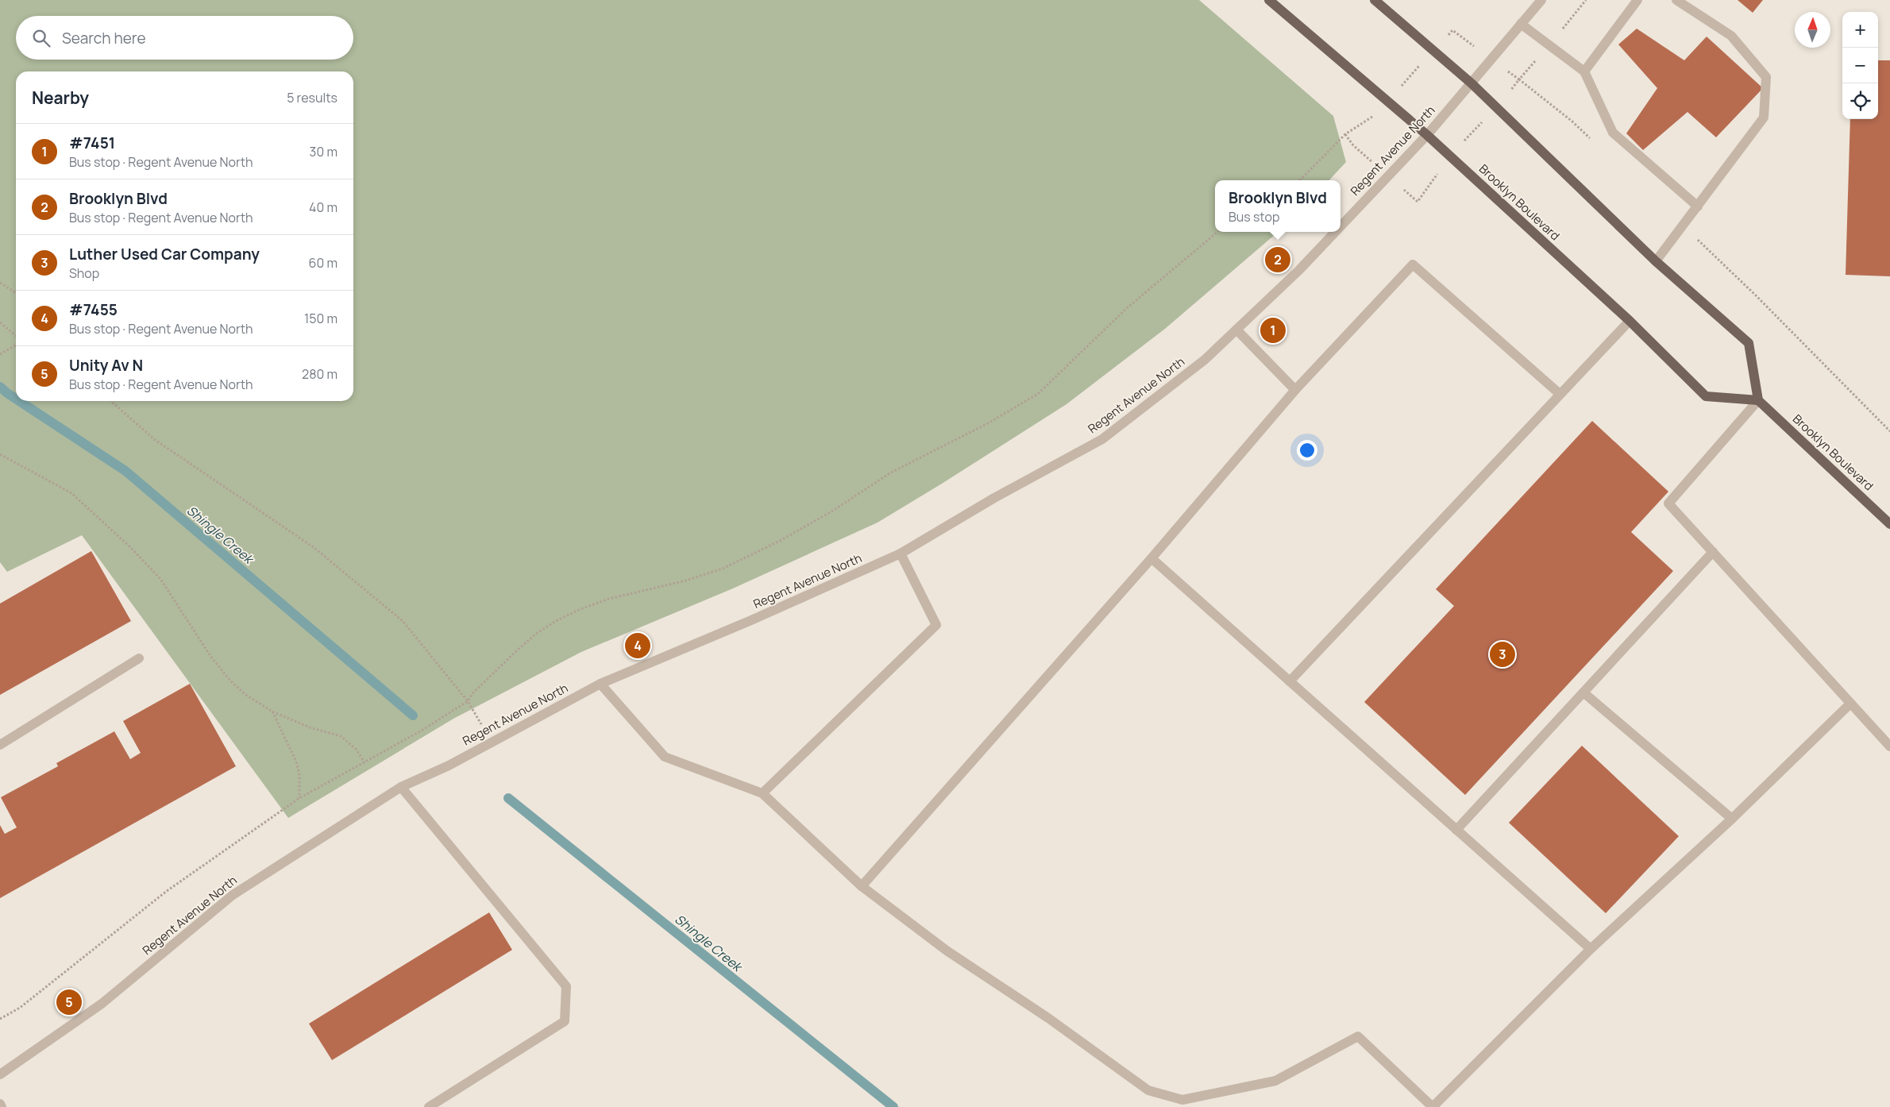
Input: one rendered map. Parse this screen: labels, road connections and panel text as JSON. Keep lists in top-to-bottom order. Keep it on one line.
{"streets":{"main road":["Brooklyn Boulevard"],"street":["Regent Avenue North"]},"crossings":[["Regent Avenue North","Brooklyn Boulevard"]],"water":["Shingle Creek"],"north":"top","page":{"map_buttons":["+","−"],"search":"Search here","heading":["Nearby","5 results"],"list":[{"mark":"1","name":"#7451","note":"Bus stop · Regent Avenue North","value":"30 m"},{"mark":"2","name":"Brooklyn Blvd","note":"Bus stop · Regent Avenue North","value":"40 m"},{"mark":"3","name":"Luther Used Car Company","note":"Shop","value":"60 m"},{"mark":"4","name":"#7455","note":"Bus stop · Regent Avenue North","value":"150 m"},{"mark":"5","name":"Unity Av N","note":"Bus stop · Regent Avenue North","value":"280 m"}],"popup":["Brooklyn Blvd","Bus stop"],"pins":["2","1","4","3","5"]}}
